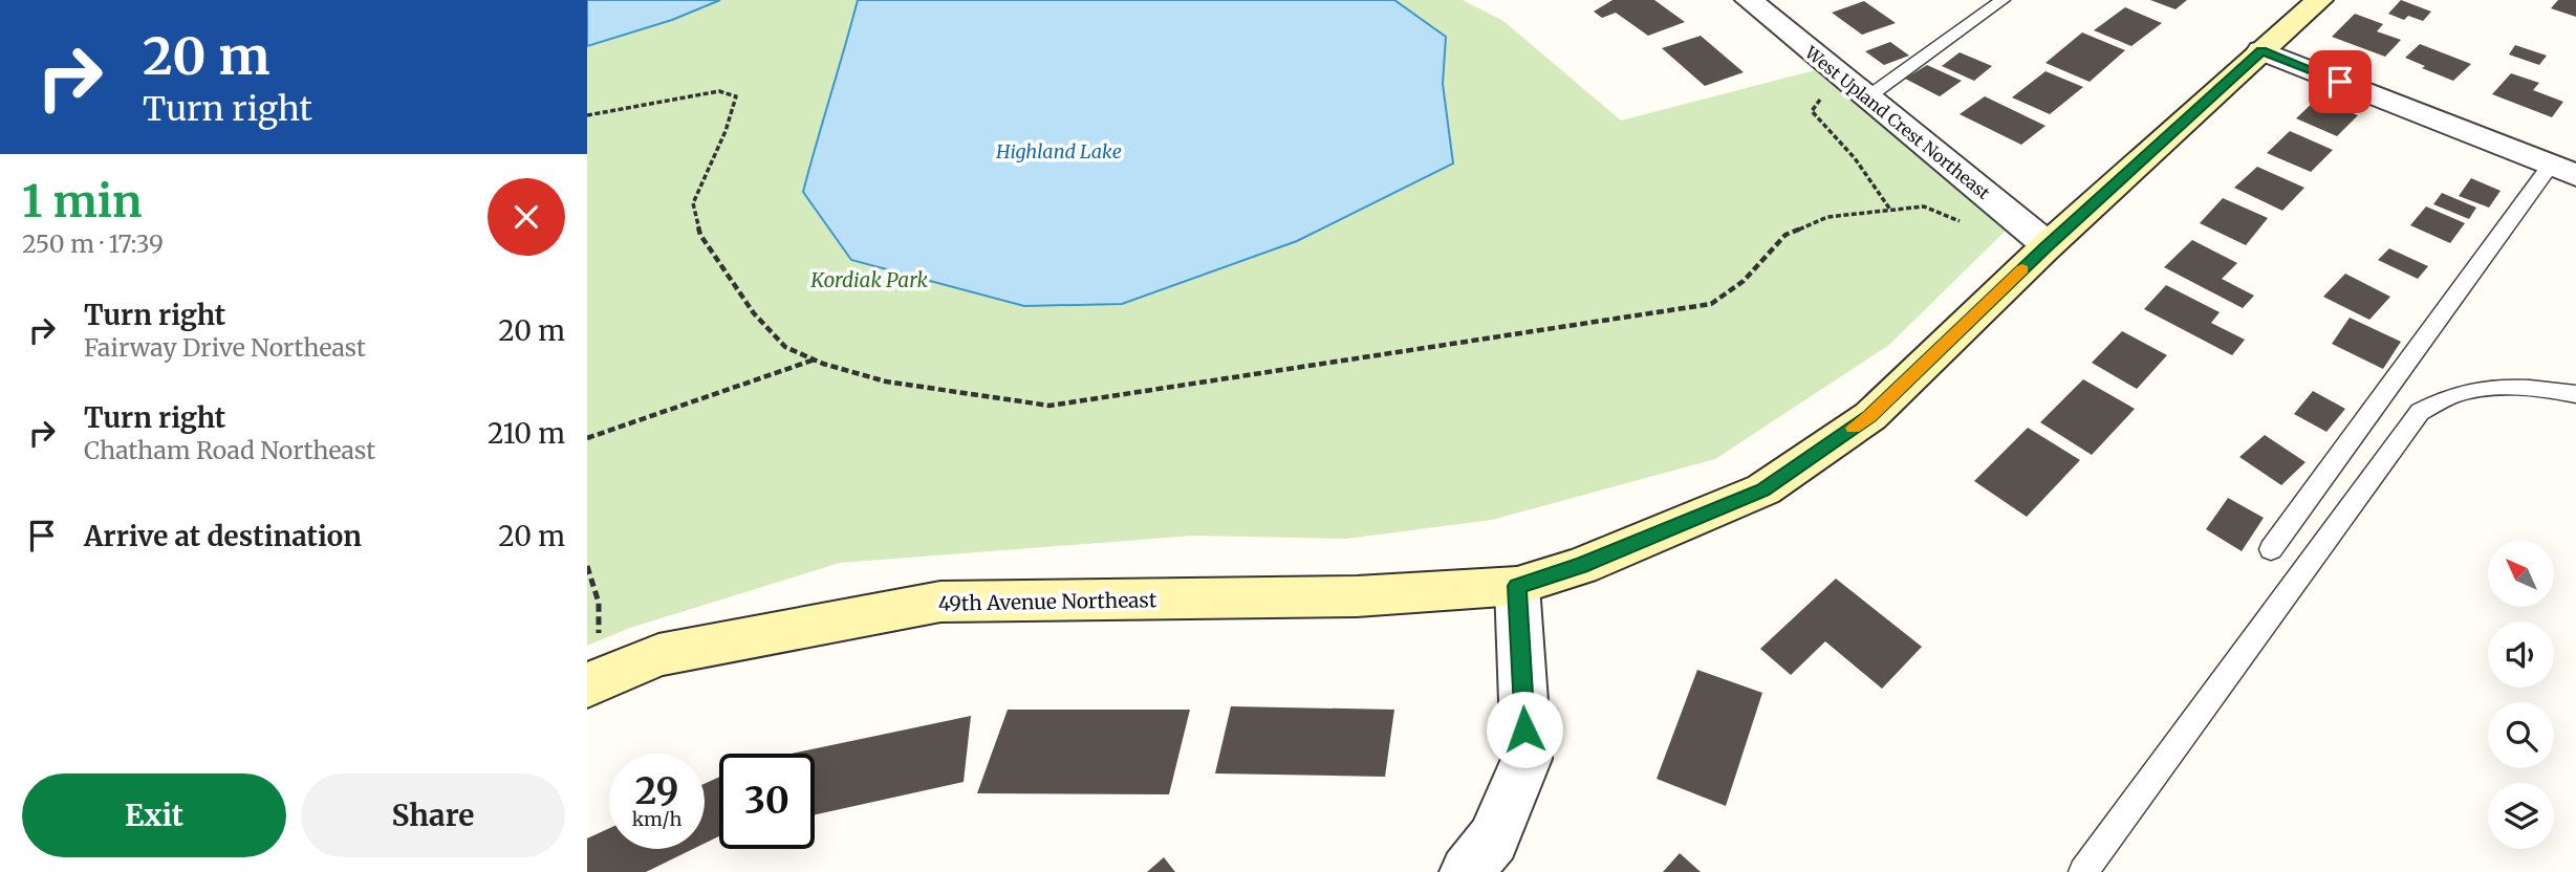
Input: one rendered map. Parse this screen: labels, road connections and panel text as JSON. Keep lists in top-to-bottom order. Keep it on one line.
{"streets":{"street":["West Upland Crest Northeast","49th Avenue Northeast"]},"crossings":[["West Upland Crest Northeast","49th Avenue Northeast"]],"water":["Highland Lake"],"parks":["Kordiak Park"],"north":"top left","page":{"turn":["20 m","Turn right"],"heading":["1 min","250 m · 17:39"],"list":[{"name":"Turn right","note":"Fairway Drive Northeast","value":"20 m"},{"name":"Turn right","note":"Chatham Road Northeast","value":"210 m"},{"name":"Arrive at destination","value":"20 m"}],"speed":"29 km/h","limit":"30","buttons":["Exit","Share"]}}
